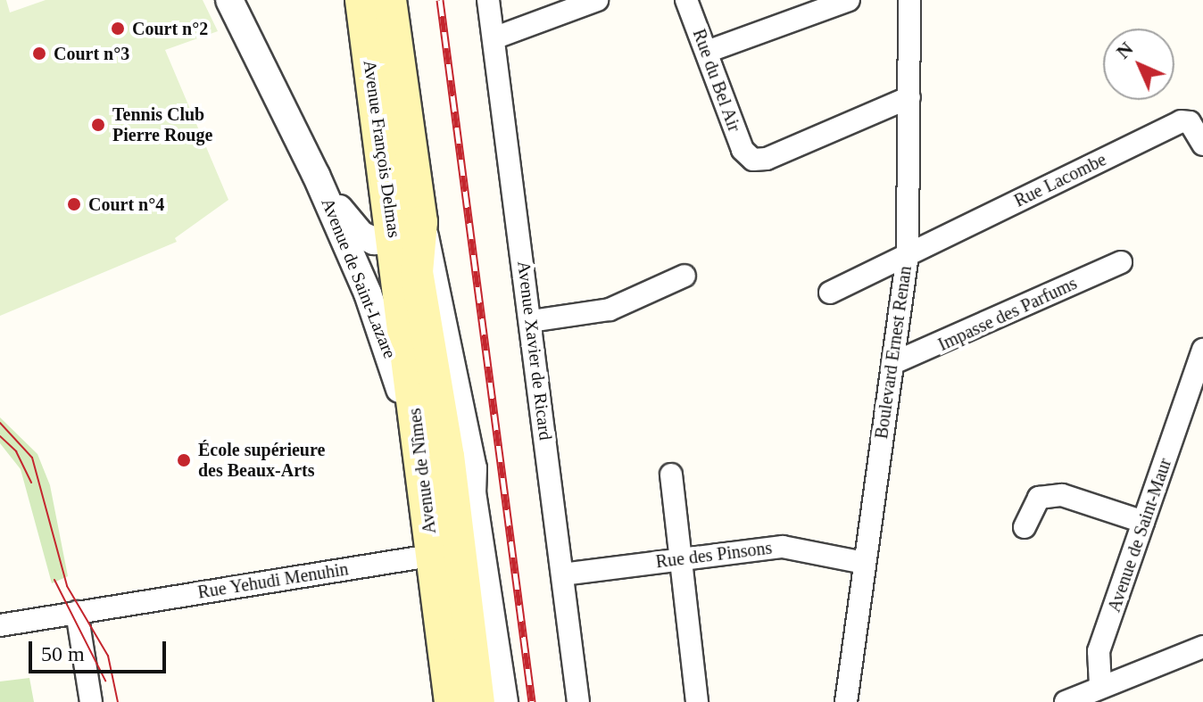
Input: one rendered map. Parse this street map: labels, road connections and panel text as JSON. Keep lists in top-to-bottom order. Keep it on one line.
{"streets":{"main road":["Avenue François Delmas","Avenue de Nîmes"],"street":["Rue du Bel Air","Rue Lacombe","Avenue de Saint-Lazare","Impasse des Parfums","Avenue Xavier de Ricard","Boulevard Ernest Renan","Avenue de Saint-Maur","Rue des Pinsons","Rue Yehudi Menuhin"]},"crossings":[["Rue du Bel Air","Boulevard Ernest Renan"],["Avenue François Delmas","Avenue de Saint-Lazare"],["Avenue François Delmas","Avenue de Nîmes"],["Rue Lacombe","Boulevard Ernest Renan"],["Avenue de Saint-Lazare","Avenue de Nîmes"],["Impasse des Parfums","Boulevard Ernest Renan"],["Avenue Xavier de Ricard","Rue des Pinsons"],["Boulevard Ernest Renan","Rue des Pinsons"],["Avenue de Nîmes","Rue Yehudi Menuhin"]],"places":["Court n°2","Court n°3","Tennis Club Pierre Rouge","Court n°4","École supérieure des Beaux-Arts"],"scale_bar":"50 m","north":"top left"}
